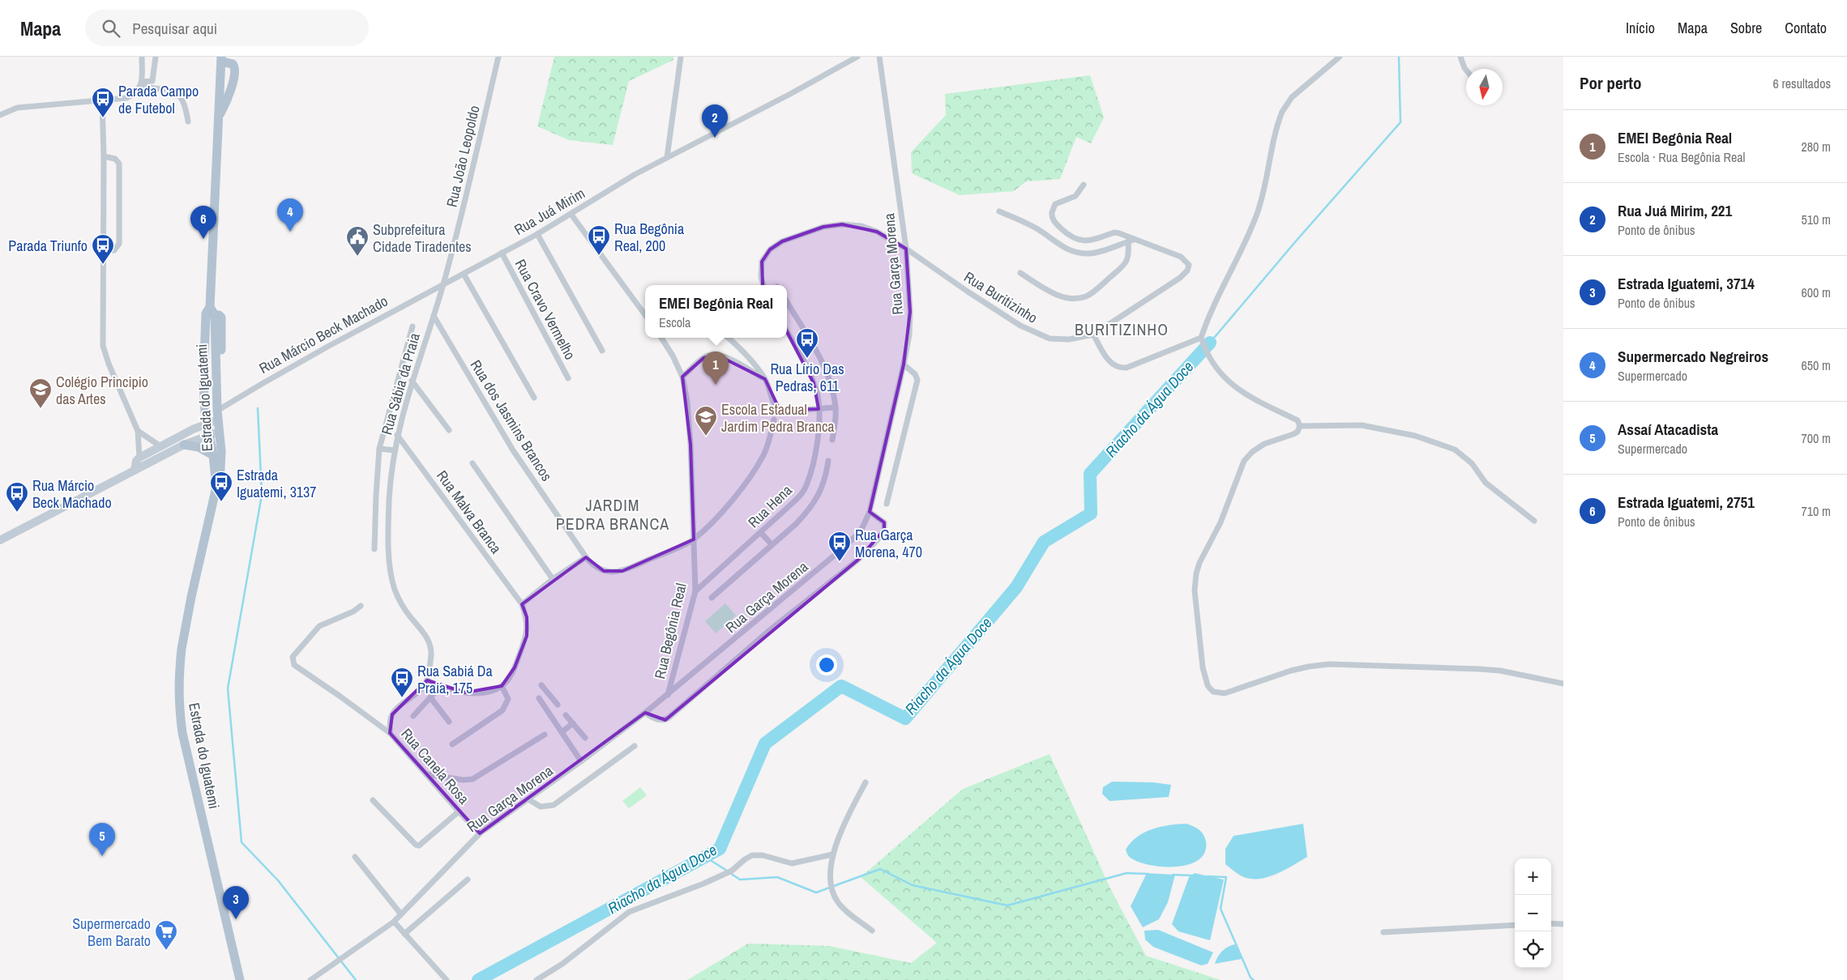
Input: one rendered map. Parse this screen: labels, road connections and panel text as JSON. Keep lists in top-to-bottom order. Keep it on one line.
{"streets":{"main road":["Rua Márcio Beck Machado","Estrada do Iguatemi"],"street":["Rua João Leopoldo","Rua Juá Mirim","Rua Garça Morena","Rua Buritizinho","Rua Cravo Vermelho","Rua Sábia da Praia","Rua dos Jasmins Brancos","Rua Hena","Rua Malva Branca","Rua Begônia Real","Rua Canela Rosa"]},"crossings":[["Rua João Leopoldo","Rua Juá Mirim"],["Rua João Leopoldo","Rua Márcio Beck Machado"],["Rua João Leopoldo","Rua Sábia da Praia"],["Rua Juá Mirim","Rua Cravo Vermelho"],["Rua Juá Mirim","Rua Márcio Beck Machado"],["Rua Juá Mirim","Rua Sábia da Praia"],["Rua Garça Morena","Rua Buritizinho"],["Rua Garça Morena","Rua Begônia Real"],["Rua Garça Morena","Rua Canela Rosa"],["Rua Márcio Beck Machado","Rua Sábia da Praia"],["Rua Márcio Beck Machado","Estrada do Iguatemi"],["Rua Sábia da Praia","Rua dos Jasmins Brancos"],["Rua Sábia da Praia","Rua Malva Branca"],["Rua dos Jasmins Brancos","Rua Begônia Real"],["Rua Hena","Rua Begônia Real"]],"districts":["BURITIZINHO","JARDIM PEDRA BRANCA"],"water":["Riacho da Água Doce"],"places":{"bus stop":["Parada Campo de Futebol","Rua Begônia Real, 200","Parada Triunfo","Rua Lírio Das Pedras, 611","Estrada Iguatemi, 3137","Rua Márcio Beck Machado","Rua Garça Morena, 470","Rua Sabiá Da Praia, 175"],"public building":["Subprefeitura Cidade Tiradentes"],"school or university":["Colégio Principio das Artes","Escola Estadual Jardim Pedra Branca"],"supermarket":["Supermercado Bem Barato"]},"north":"bottom","page":{"header":"Mapa","search":"Pesquisar aqui","nav":["Início","Mapa","Sobre","Contato"],"heading":["Por perto","6 resultados"],"pins":["2","4","6","1","5","3"],"list":[{"mark":"1","name":"EMEI Begônia Real","note":"Escola · Rua Begônia Real","value":"280 m"},{"mark":"2","name":"Rua Juá Mirim, 221","note":"Ponto de ônibus","value":"510 m"},{"mark":"3","name":"Estrada Iguatemi, 3714","note":"Ponto de ônibus","value":"600 m"},{"mark":"4","name":"Supermercado Negreiros","note":"Supermercado","value":"650 m"},{"mark":"5","name":"Assaí Atacadista","note":"Supermercado","value":"700 m"},{"mark":"6","name":"Estrada Iguatemi, 2751","note":"Ponto de ônibus","value":"710 m"}],"popup":["EMEI Begônia Real","Escola"],"map_buttons":["+","−"]}}
